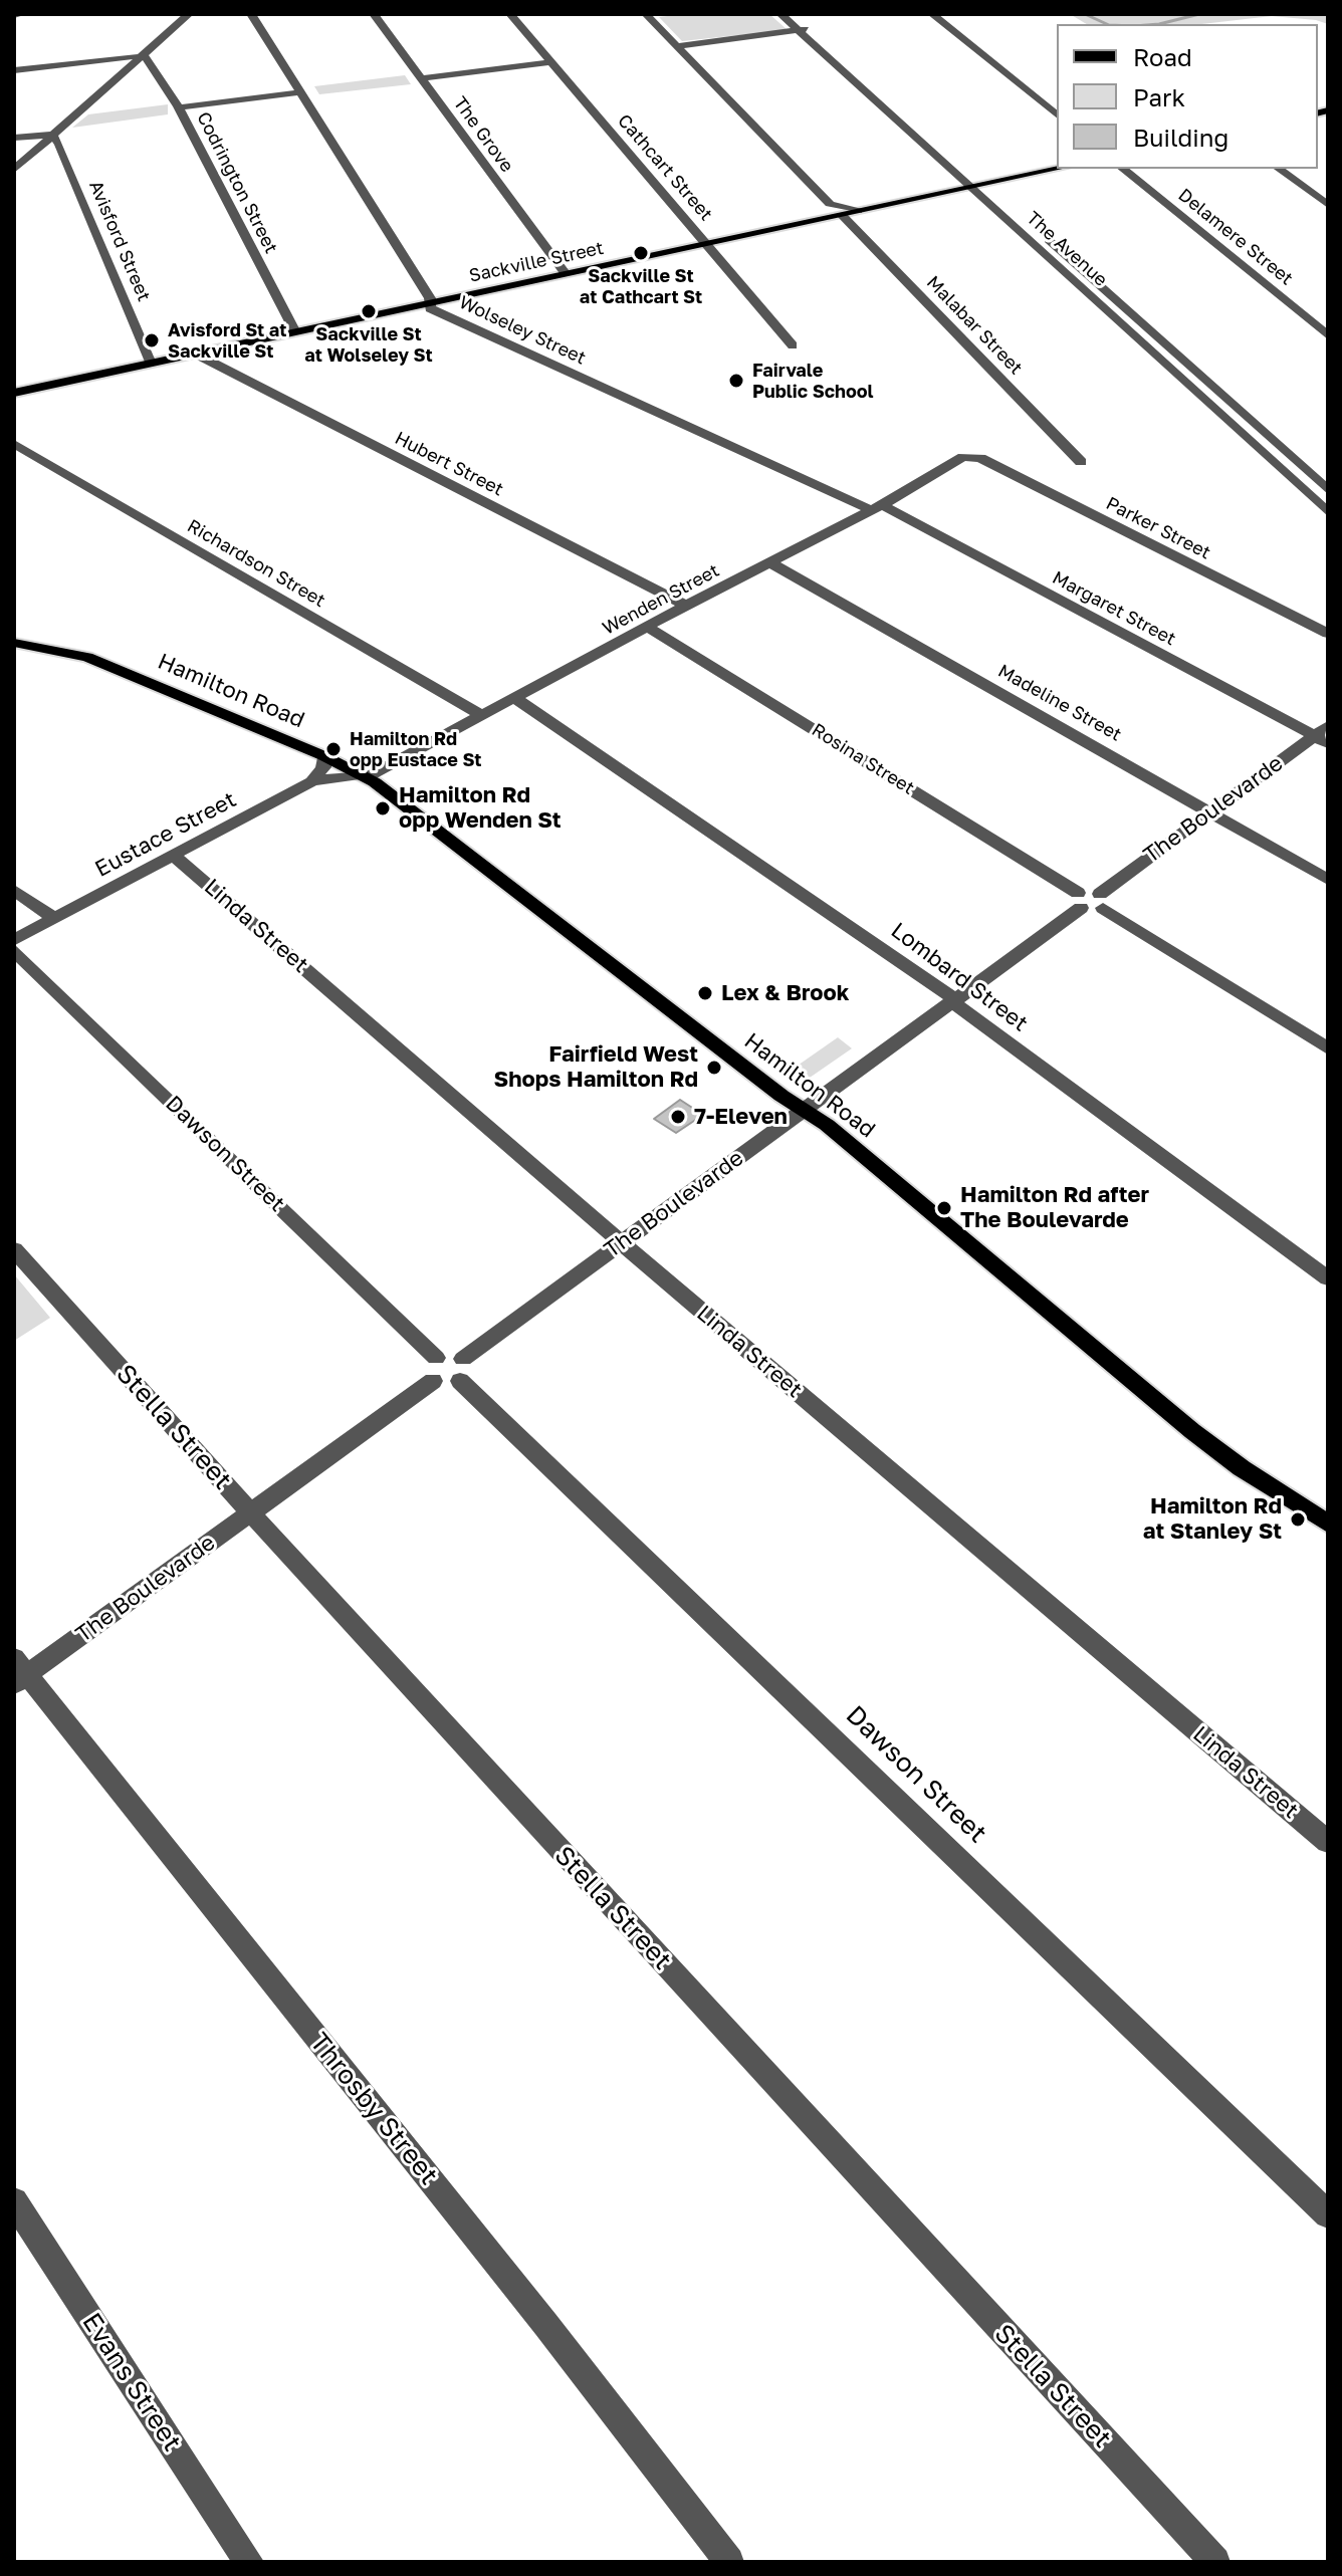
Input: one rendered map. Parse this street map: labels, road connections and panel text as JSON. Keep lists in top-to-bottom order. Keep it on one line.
{"streets":{"main road":["Sackville Street","Hamilton Road"],"street":["The Grove","Cathcart Street","Codrington Street","Delamere Street","Avisford Street","The Avenue","Malabar Street","Wolseley Street","Hubert Street","Parker Street","Richardson Street","Wenden Street","Margaret Street","Madeline Street","Rosina Street","The Boulevarde","Eustace Street","Linda Street","Lombard Street","Dawson Street","Stella Street","Throsby Street","Evans Street"]},"crossings":[["The Grove","Sackville Street"],["Cathcart Street","Sackville Street"],["Codrington Street","Sackville Street"],["Avisford Street","Sackville Street"],["The Avenue","Sackville Street"],["Sackville Street","Malabar Street"],["Sackville Street","Wolseley Street"],["Sackville Street","Hubert Street"],["Wolseley Street","Wenden Street"],["Wolseley Street","Margaret Street"],["Hubert Street","Wenden Street"],["Parker Street","Wenden Street"],["Richardson Street","Wenden Street"],["Wenden Street","Margaret Street"],["Wenden Street","Hamilton Road"],["Wenden Street","Madeline Street"],["Wenden Street","Rosina Street"],["Wenden Street","Lombard Street"],["Margaret Street","The Boulevarde"],["Hamilton Road","The Boulevarde"],["Madeline Street","The Boulevarde"],["Rosina Street","The Boulevarde"],["The Boulevarde","Linda Street"],["The Boulevarde","Lombard Street"],["The Boulevarde","Dawson Street"],["The Boulevarde","Stella Street"],["The Boulevarde","Throsby Street"],["Eustace Street","Linda Street"]],"places":["Sackville St at Cathcart St","Sackville St at Wolseley St","Avisford St at Sackville St","Fairvale Public School","Hamilton Rd opp Eustace St","Hamilton Rd opp Wenden St","Lex & Brook","Fairfield West Shops Hamilton Rd","7-Eleven","Hamilton Rd after The Boulevarde","Hamilton Rd at Stanley St"],"legend":["Road","Park","Building"]}
